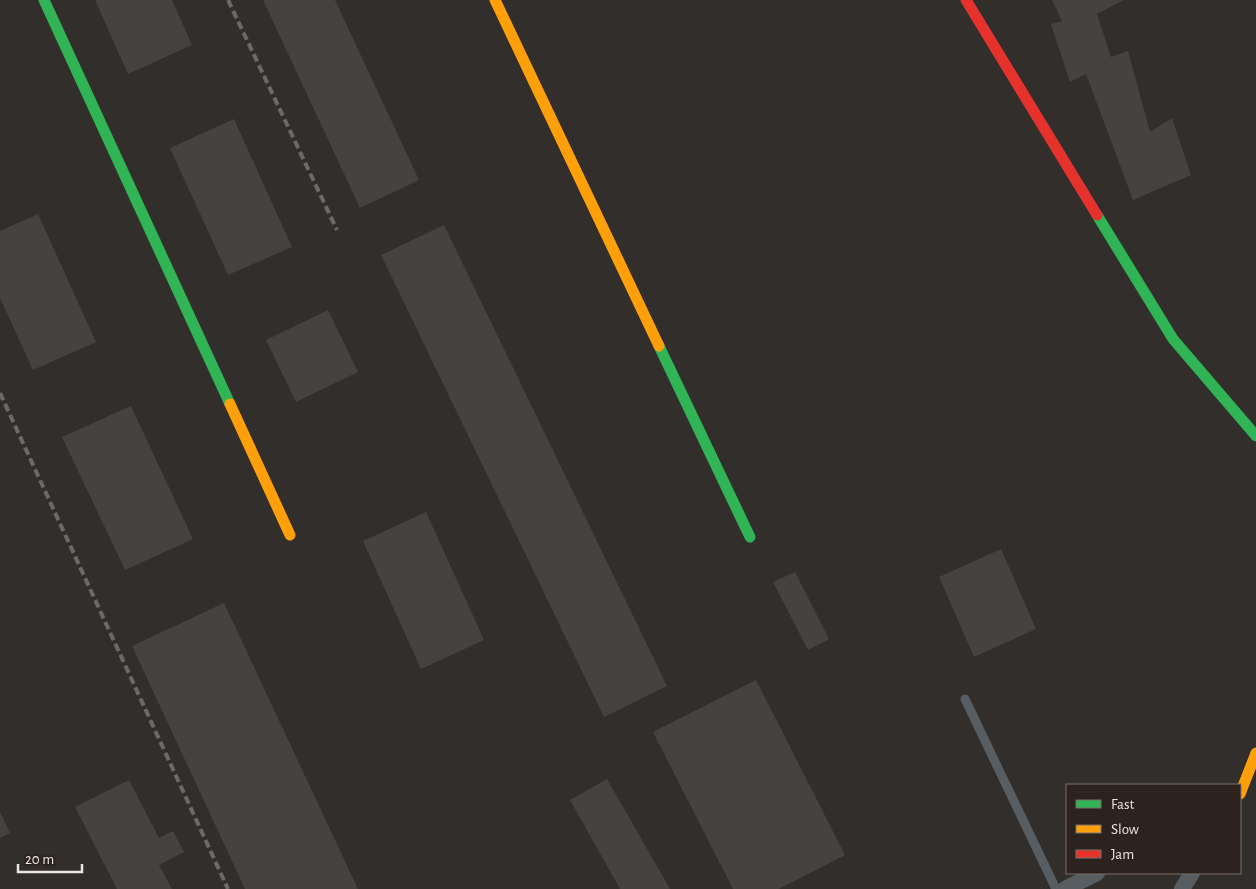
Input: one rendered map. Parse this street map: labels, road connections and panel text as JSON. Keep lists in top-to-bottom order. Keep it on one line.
{"legend":["Fast","Slow","Jam"],"scale_bar":"20 m"}
